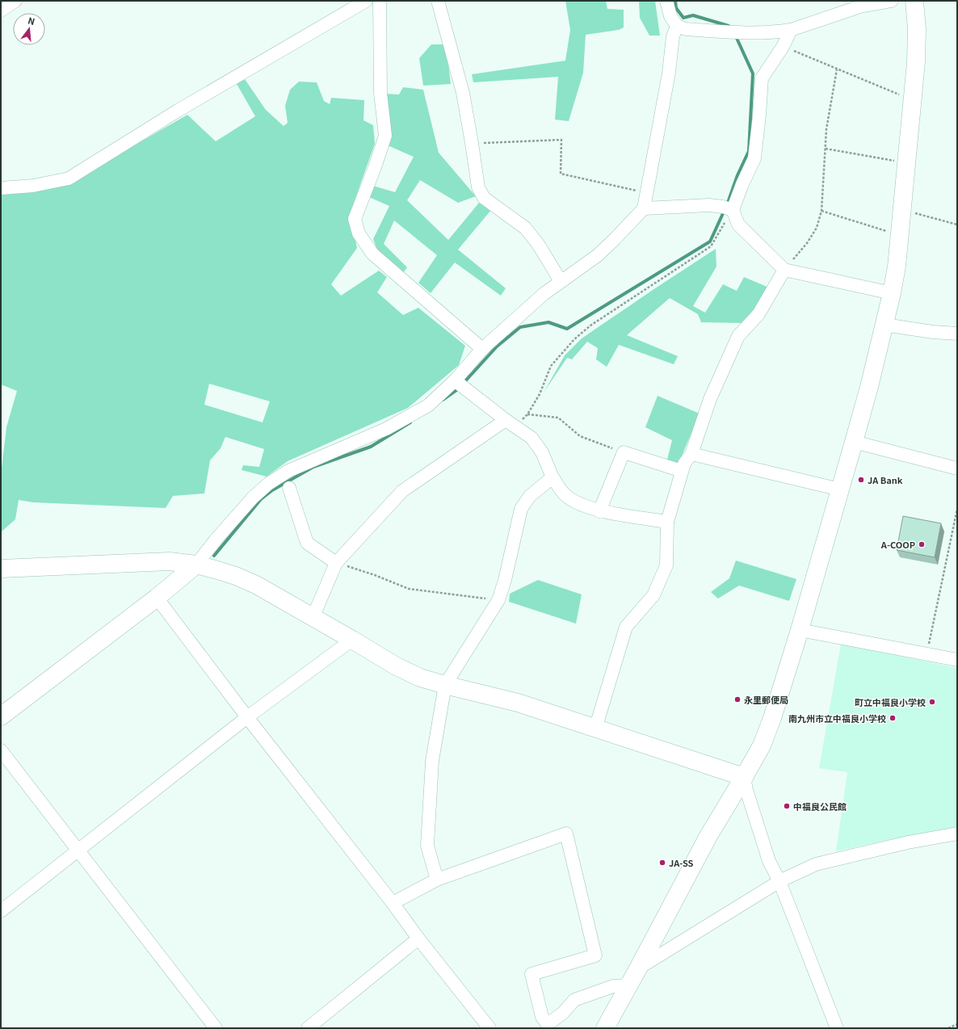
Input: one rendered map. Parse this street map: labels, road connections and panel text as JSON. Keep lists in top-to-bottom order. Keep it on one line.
{"places":["JA Bank","A-COOP","永里郵便局","町立中福良小学校","南九州市立中福良小学校","中福良公民館","JA-SS"],"north":"top"}
